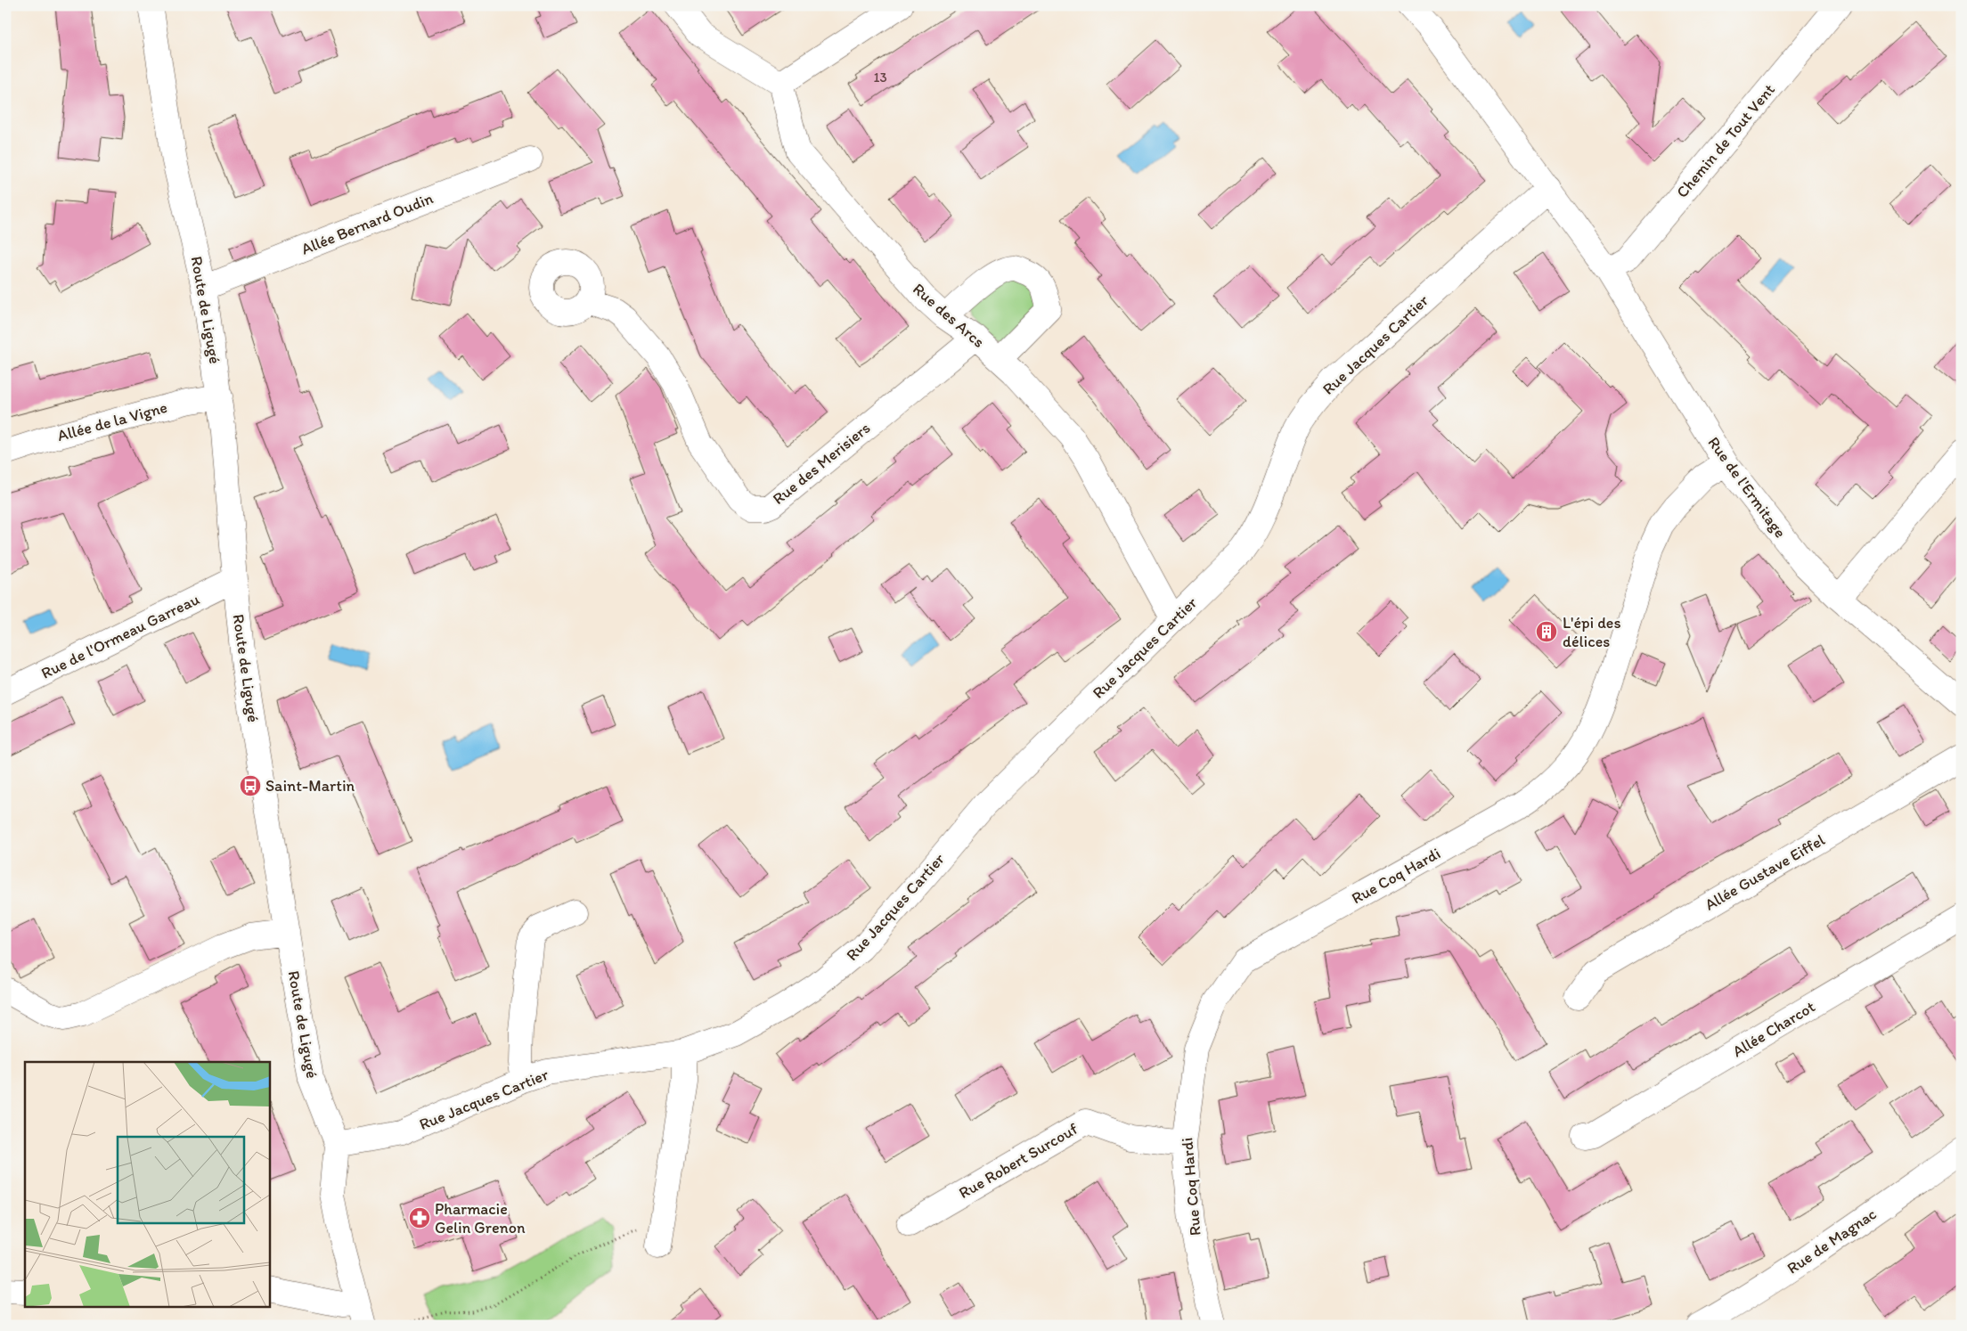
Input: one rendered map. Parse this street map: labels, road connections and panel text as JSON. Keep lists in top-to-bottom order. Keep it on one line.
{"streets":{"street":["Chemin de Tout Vent","Allée Bernard Oudin","Route de Ligugé","Rue des Arcs","Rue Jacques Cartier","Allée de la Vigne","Rue des Merisiers","Rue de l'Ermitage","Rue de l'Ormeau Garreau","Allée Gustave Eiffel","Rue Coq Hardi","Allée Charcot","Rue Robert Surcouf","Rue de Magnac"]},"crossings":[["Chemin de Tout Vent","Rue de l'Ermitage"],["Allée Bernard Oudin","Route de Ligugé"],["Route de Ligugé","Rue Jacques Cartier"],["Route de Ligugé","Allée de la Vigne"],["Route de Ligugé","Rue de l'Ormeau Garreau"],["Rue des Arcs","Rue Jacques Cartier"],["Rue des Arcs","Rue des Merisiers"],["Rue Jacques Cartier","Rue de l'Ermitage"],["Rue de l'Ermitage","Rue Coq Hardi"],["Rue Coq Hardi","Rue Robert Surcouf"]],"places":{"building":["L'épi des délices"],"bus stop":["Saint-Martin"],"pharmacy":["Pharmacie Gelin Grenon"]},"house_numbers":["13"]}
